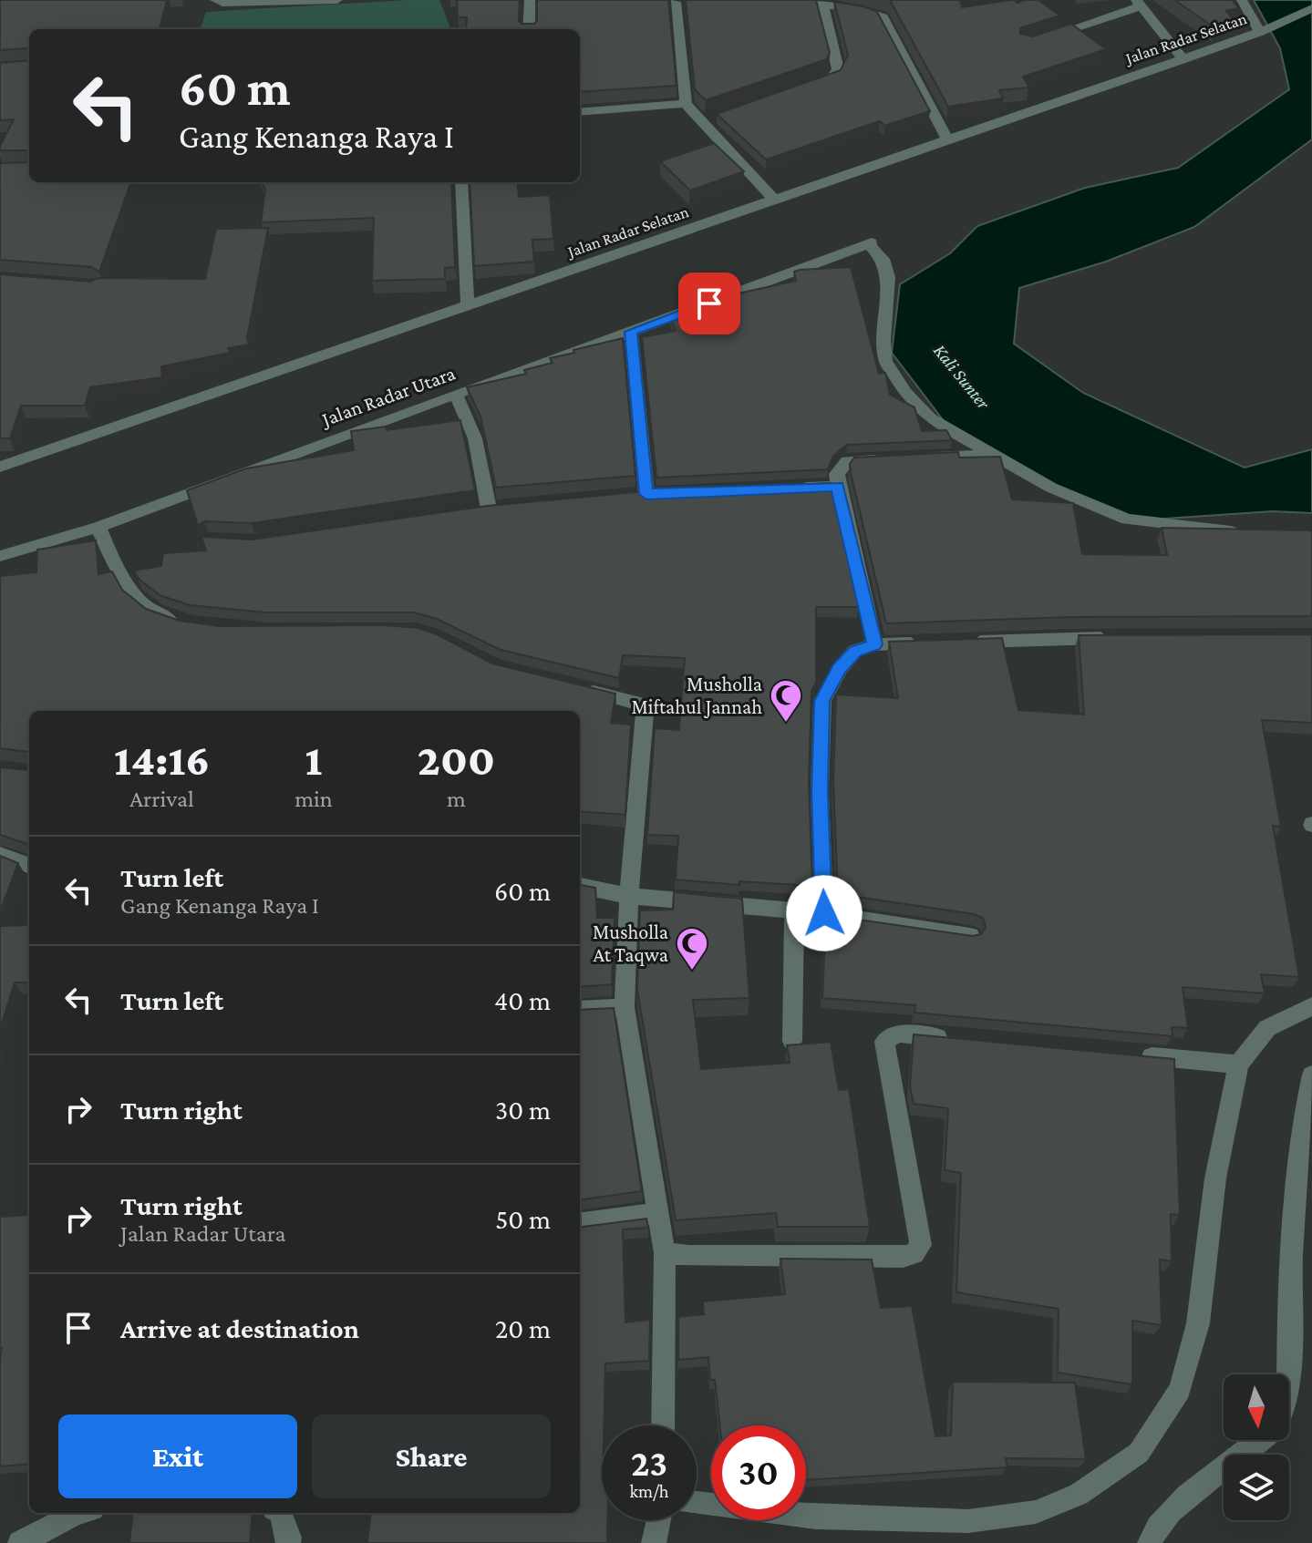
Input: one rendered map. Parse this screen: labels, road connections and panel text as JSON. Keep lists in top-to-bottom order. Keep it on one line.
{"streets":{"street":["Jalan Radar Selatan","Jalan Radar Utara"]},"water":["Kali Sunter"],"places":{"mosque":["Musholla Miftahul Jannah","Musholla At Taqwa"]},"north":"bottom","page":{"turn":["60 m","Gang Kenanga Raya I"],"eta":["14:16","Arrival","1","min","200","m"],"list":[{"name":"Turn left","note":"Gang Kenanga Raya I","value":"60 m"},{"name":"Turn left","value":"40 m"},{"name":"Turn right","value":"30 m"},{"name":"Turn right","note":"Jalan Radar Utara","value":"50 m"},{"name":"Arrive at destination","value":"20 m"}],"buttons":["Exit","Share"],"speed":"23 km/h","limit":"30"}}
